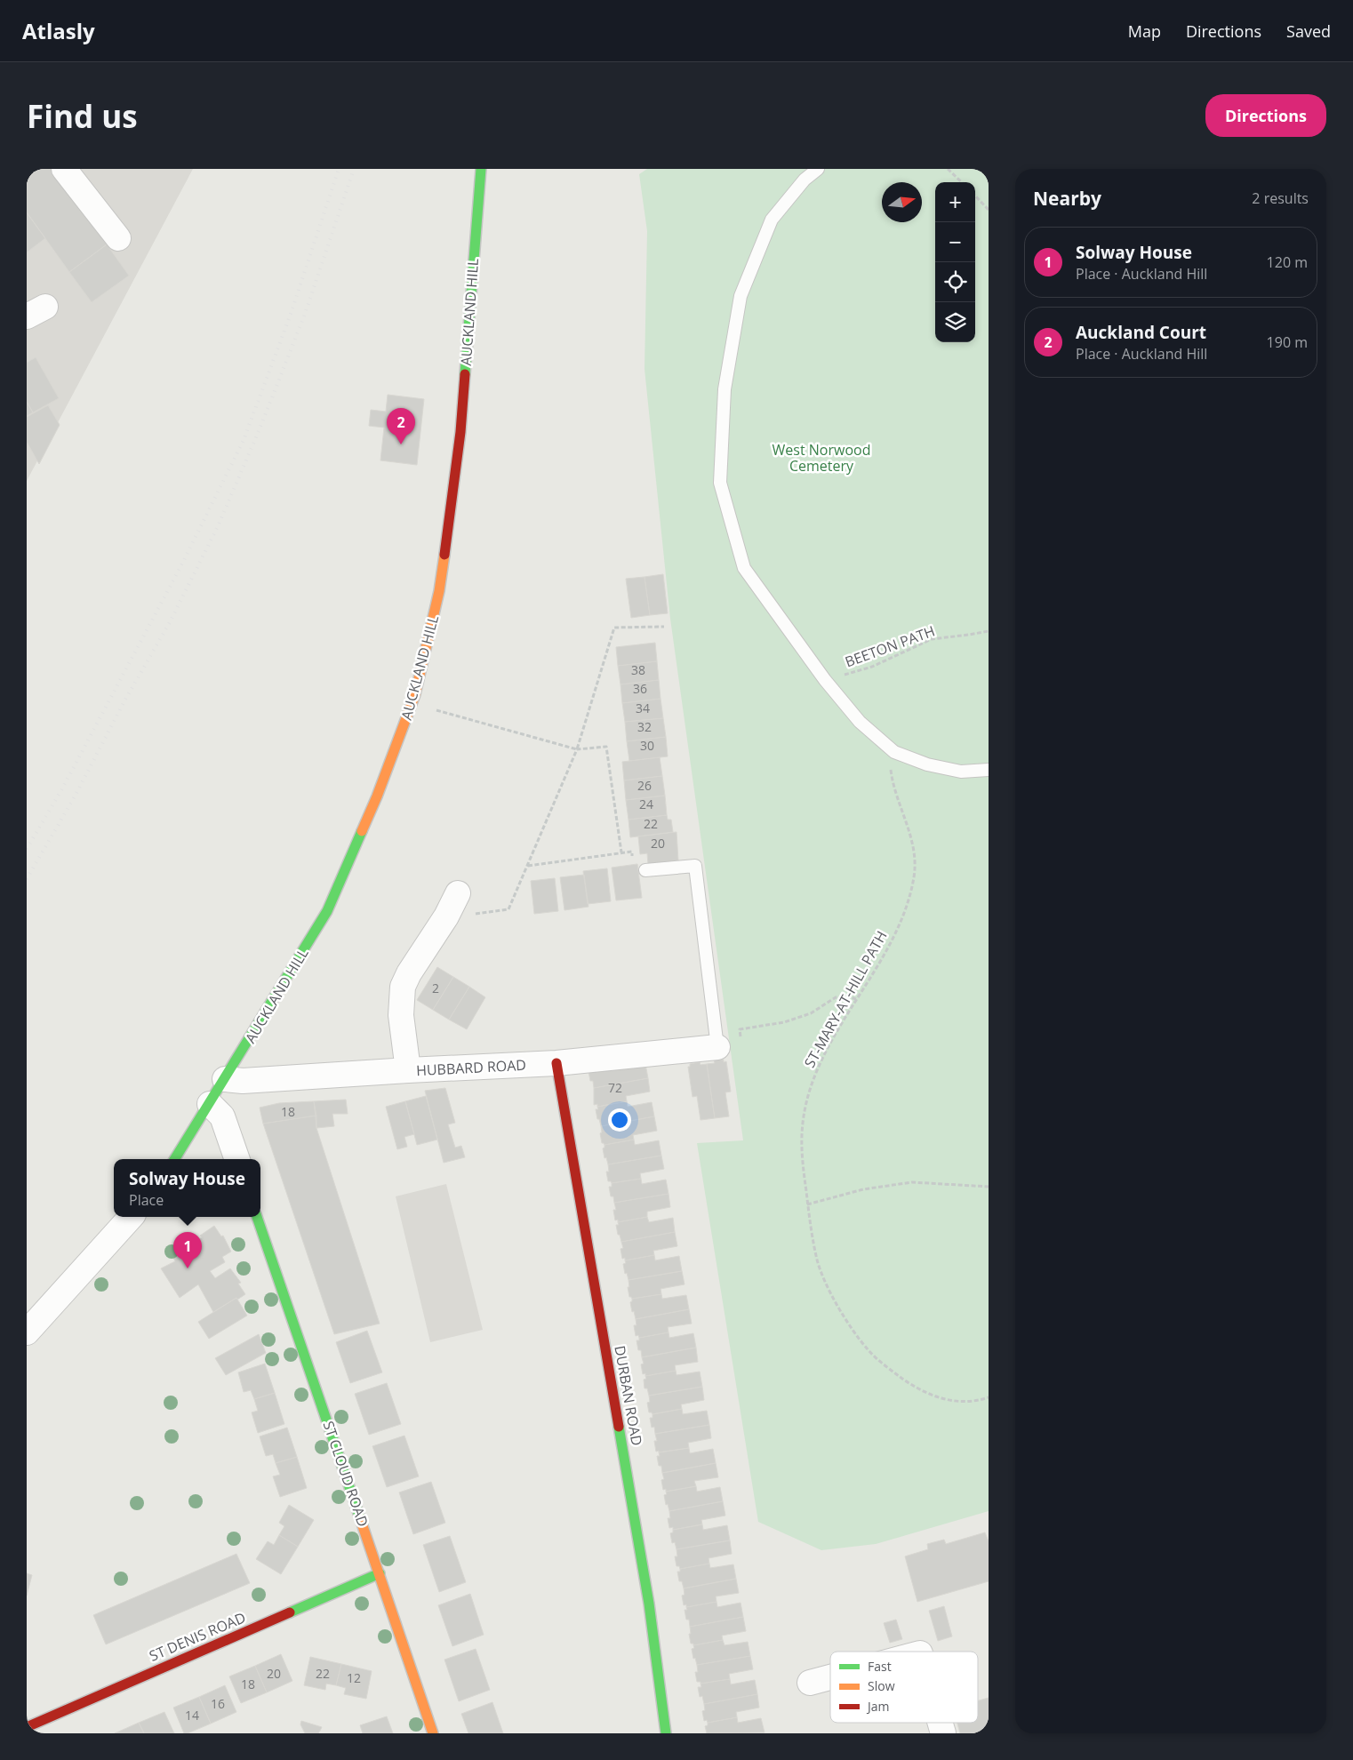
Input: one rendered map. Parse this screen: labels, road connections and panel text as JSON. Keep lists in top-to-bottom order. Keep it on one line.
{"streets":{"street":["AUCKLAND HILL","HUBBARD ROAD","DURBAN ROAD","ST CLOUD ROAD","ST DENIS ROAD"],"path":["BEETON PATH","ST-MARY-AT-HILL PATH"]},"crossings":[["AUCKLAND HILL","HUBBARD ROAD"],["HUBBARD ROAD","DURBAN ROAD"],["ST CLOUD ROAD","ST DENIS ROAD"]],"parks":["West Norwood Cemetery"],"house_numbers":["38","36","34","32","30","26","24","22","20","2","72","18","20","22","12","18","16","14"],"legend":["Fast","Slow","Jam"],"north":"right","page":{"header":"Atlasly","nav":["Map","Directions","Saved"],"buttons":"Directions","title":"Find us","heading":["Nearby","2 results"],"map_buttons":["+","−"],"list":[{"mark":"1","name":"Solway House","note":"Place · Auckland Hill","value":"120 m"},{"mark":"2","name":"Auckland Court","note":"Place · Auckland Hill","value":"190 m"}],"pins":["2","1"],"popup":["Solway House","Place"]}}
